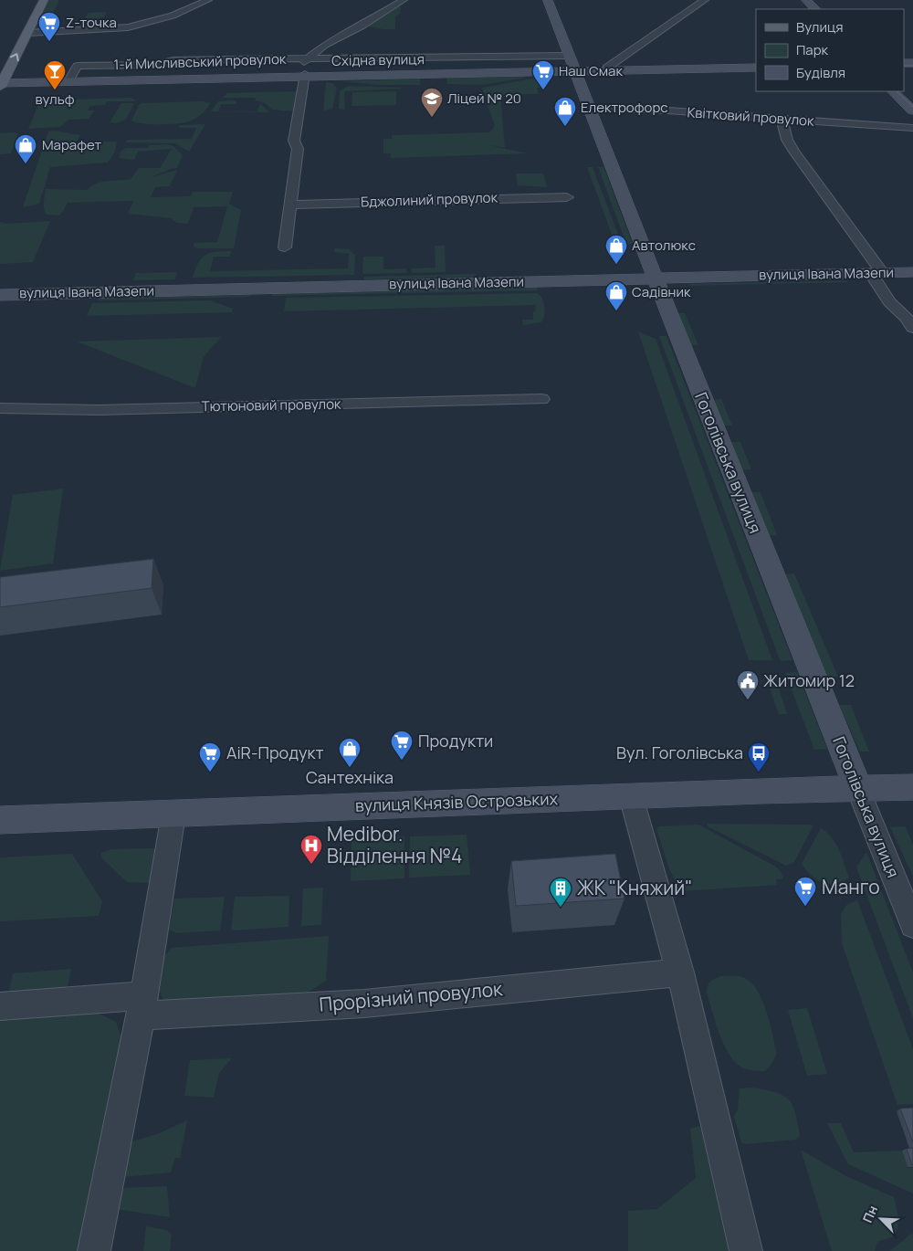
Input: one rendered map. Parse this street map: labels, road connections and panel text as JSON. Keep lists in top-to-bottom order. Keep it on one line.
{"streets":{"street":["Східна вулиця","1-й Мисливський провулок","Квітковий провулок","Бджолиний провулок","вулиця Івана Мазепи","Тютюновий провулок","Гоголівська вулиця","вулиця Князів Острозьких","Прорізний провулок"]},"crossings":[["Східна вулиця","1-й Мисливський провулок"],["Східна вулиця","Гоголівська вулиця"],["1-й Мисливський провулок","Гоголівська вулиця"],["Квітковий провулок","Гоголівська вулиця"],["вулиця Івана Мазепи","Гоголівська вулиця"],["Гоголівська вулиця","вулиця Князів Острозьких"]],"places":{"supermarket":["Z-точка","Наш Смак","Продукти","AiR-Продукт","Манго"],"bar":["вульф"],"school or university":["Ліцей № 20"],"shop":["Електрофорс","Марафет","Автолюкс","Садівник","Сантехніка"],"public building":["Житомир 12"],"bus stop":["Вул. Гоголівська"],"hospital":["Medibor. Відділення №4"],"building":["ЖК \"Княжий\""]},"legend":["Вулиця","Парк","Будівля"],"north":"top left"}
